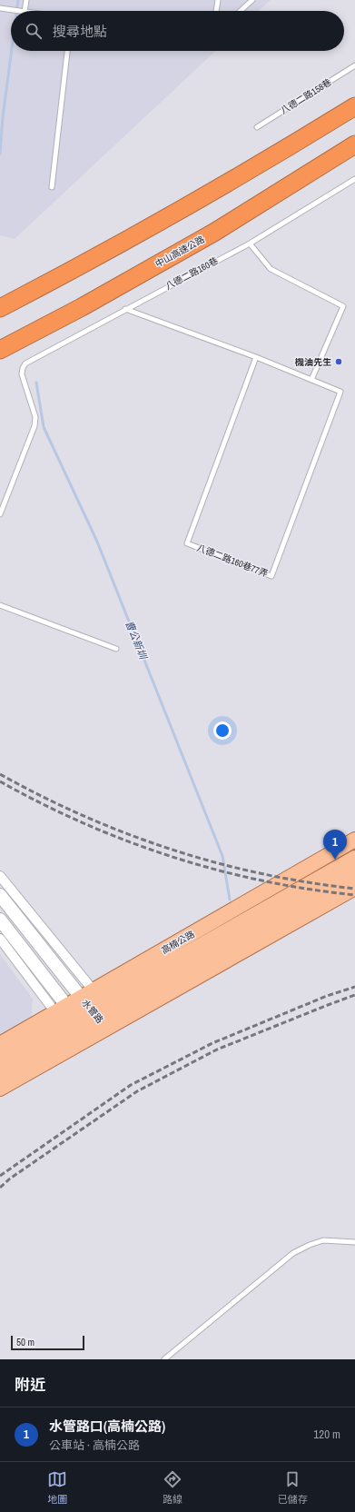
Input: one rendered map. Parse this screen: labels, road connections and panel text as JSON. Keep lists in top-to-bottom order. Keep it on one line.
{"streets":{"highway":["中山高速公路"],"main road":["高楠公路"],"street":["水管路"],"lane":["八德二路158巷","八德二路160巷","八德二路160巷77弄"]},"crossings":[["八德二路160巷","八德二路160巷77弄"],["高楠公路","水管路"]],"water":["曹公新圳"],"places":["機油先生"],"scale_bar":"50 m","page":{"search":"搜尋地點","pins":"1","scale":"50 m","heading":"附近","list":[{"mark":"1","name":"水管路口(高楠公路)","note":"公車站 · 高楠公路","value":"120 m"}],"nav":["地圖","路線","已儲存"]}}
